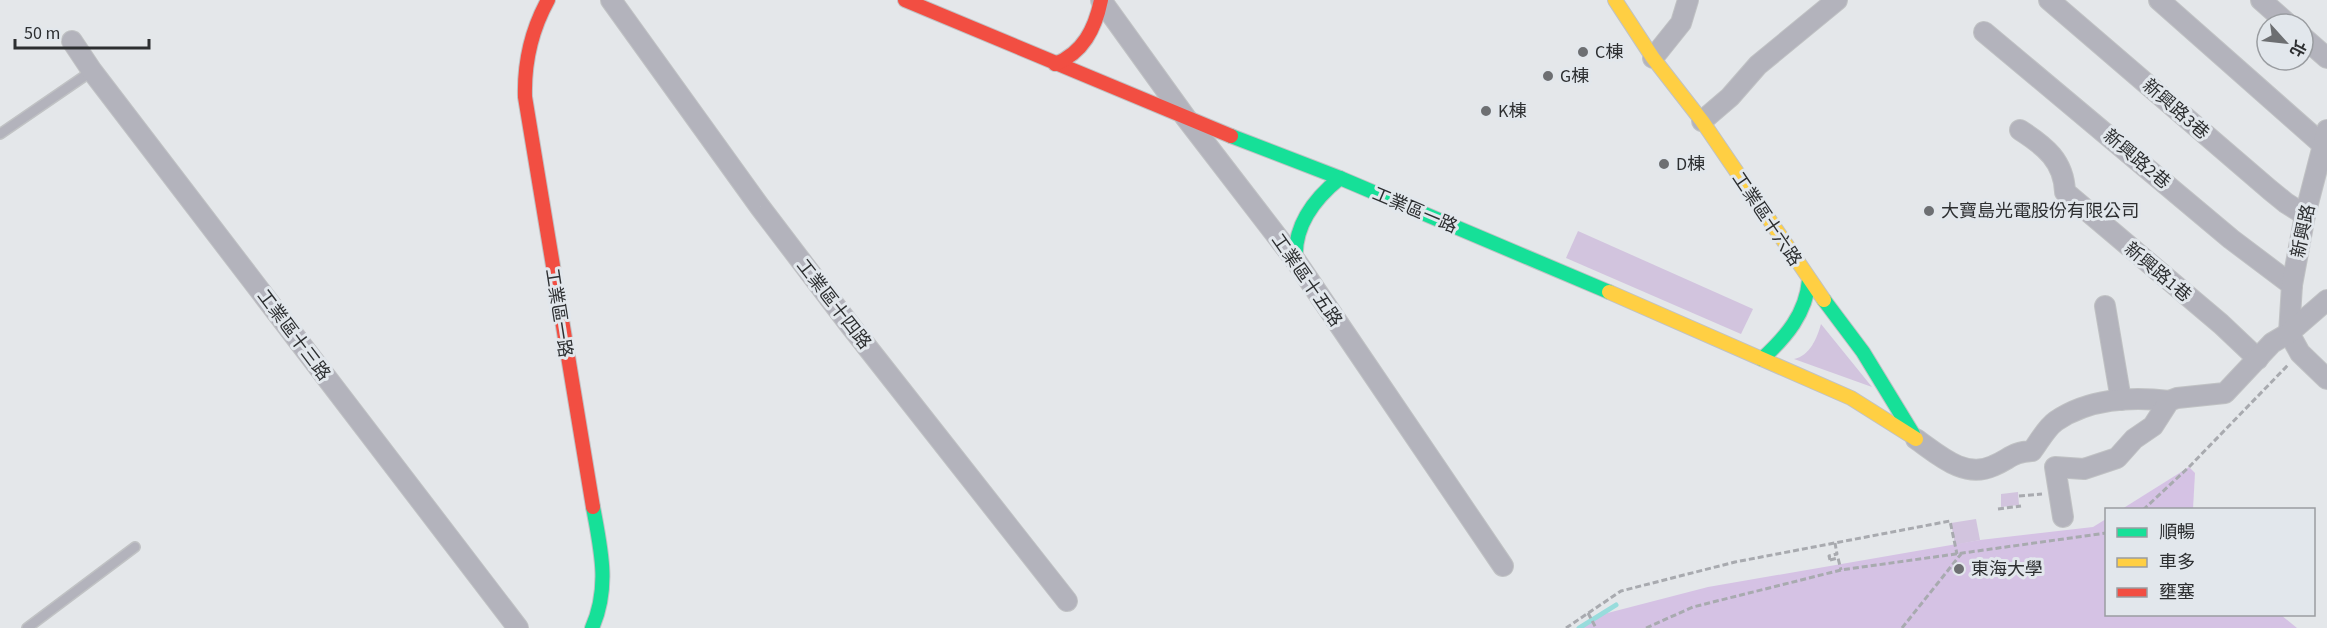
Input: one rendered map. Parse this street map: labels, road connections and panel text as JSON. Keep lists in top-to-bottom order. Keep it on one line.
{"streets":{"street":["新興路3巷","新興路2巷","工業區一路","工業區十六路","新興路","新興路1巷","工業區十五路","工業區十四路","工業區十三路"]},"crossings":[["新興路3巷","新興路"],["新興路2巷","新興路"],["工業區一路","工業區十六路"],["工業區一路","工業區十五路"]],"places":["C棟","G棟","K棟","D棟","大寶島光電股份有限公司","東海大學"],"legend":["順暢","車多","壅塞"],"scale_bar":"50 m","north":"bottom right"}
